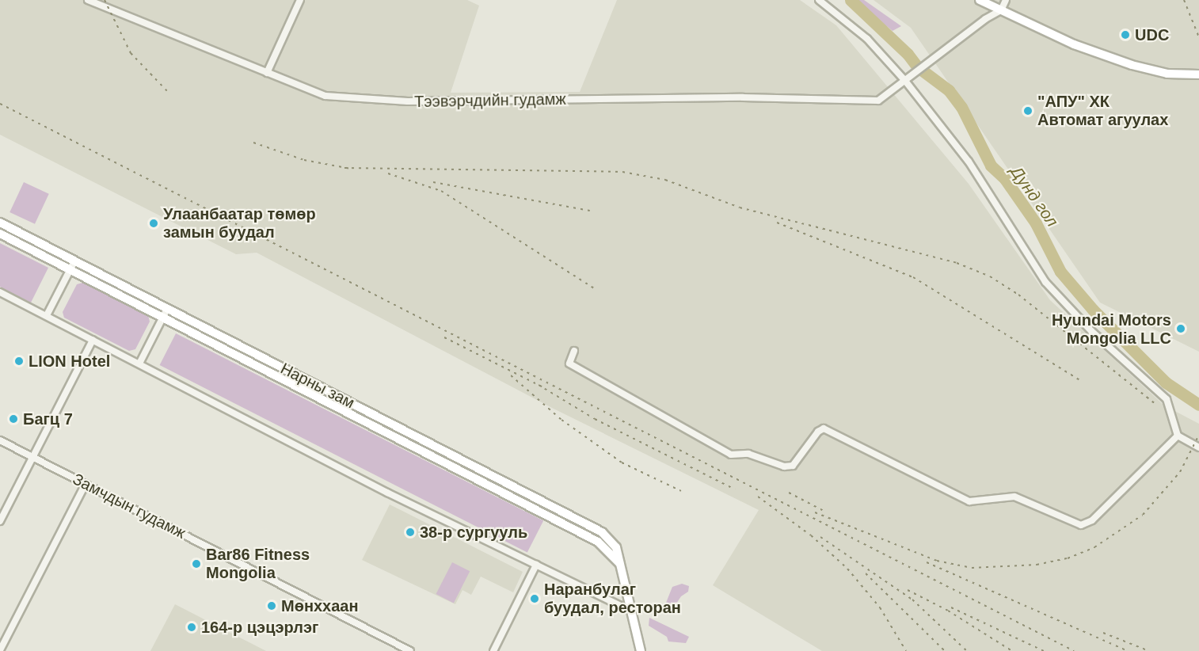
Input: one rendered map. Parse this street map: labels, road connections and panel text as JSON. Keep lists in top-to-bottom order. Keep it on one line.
{"streets":{"main road":["Нарны зам"],"street":["Тээвэрчдийн гудамж","Замчдын гудамж"]},"water":["Дунд гол"],"places":["UDC","\"АПУ\" ХК Автомат агуулах","Улаанбаатар төмөр замын буудал","Hyundai Motors Mongolia LLC","LION Hotel","Багц 7","38-р сургууль","Bar86 Fitness Mongolia","Наранбулаг буудал, ресторан","Мөнххаан","164-р цэцэрлэг"]}
